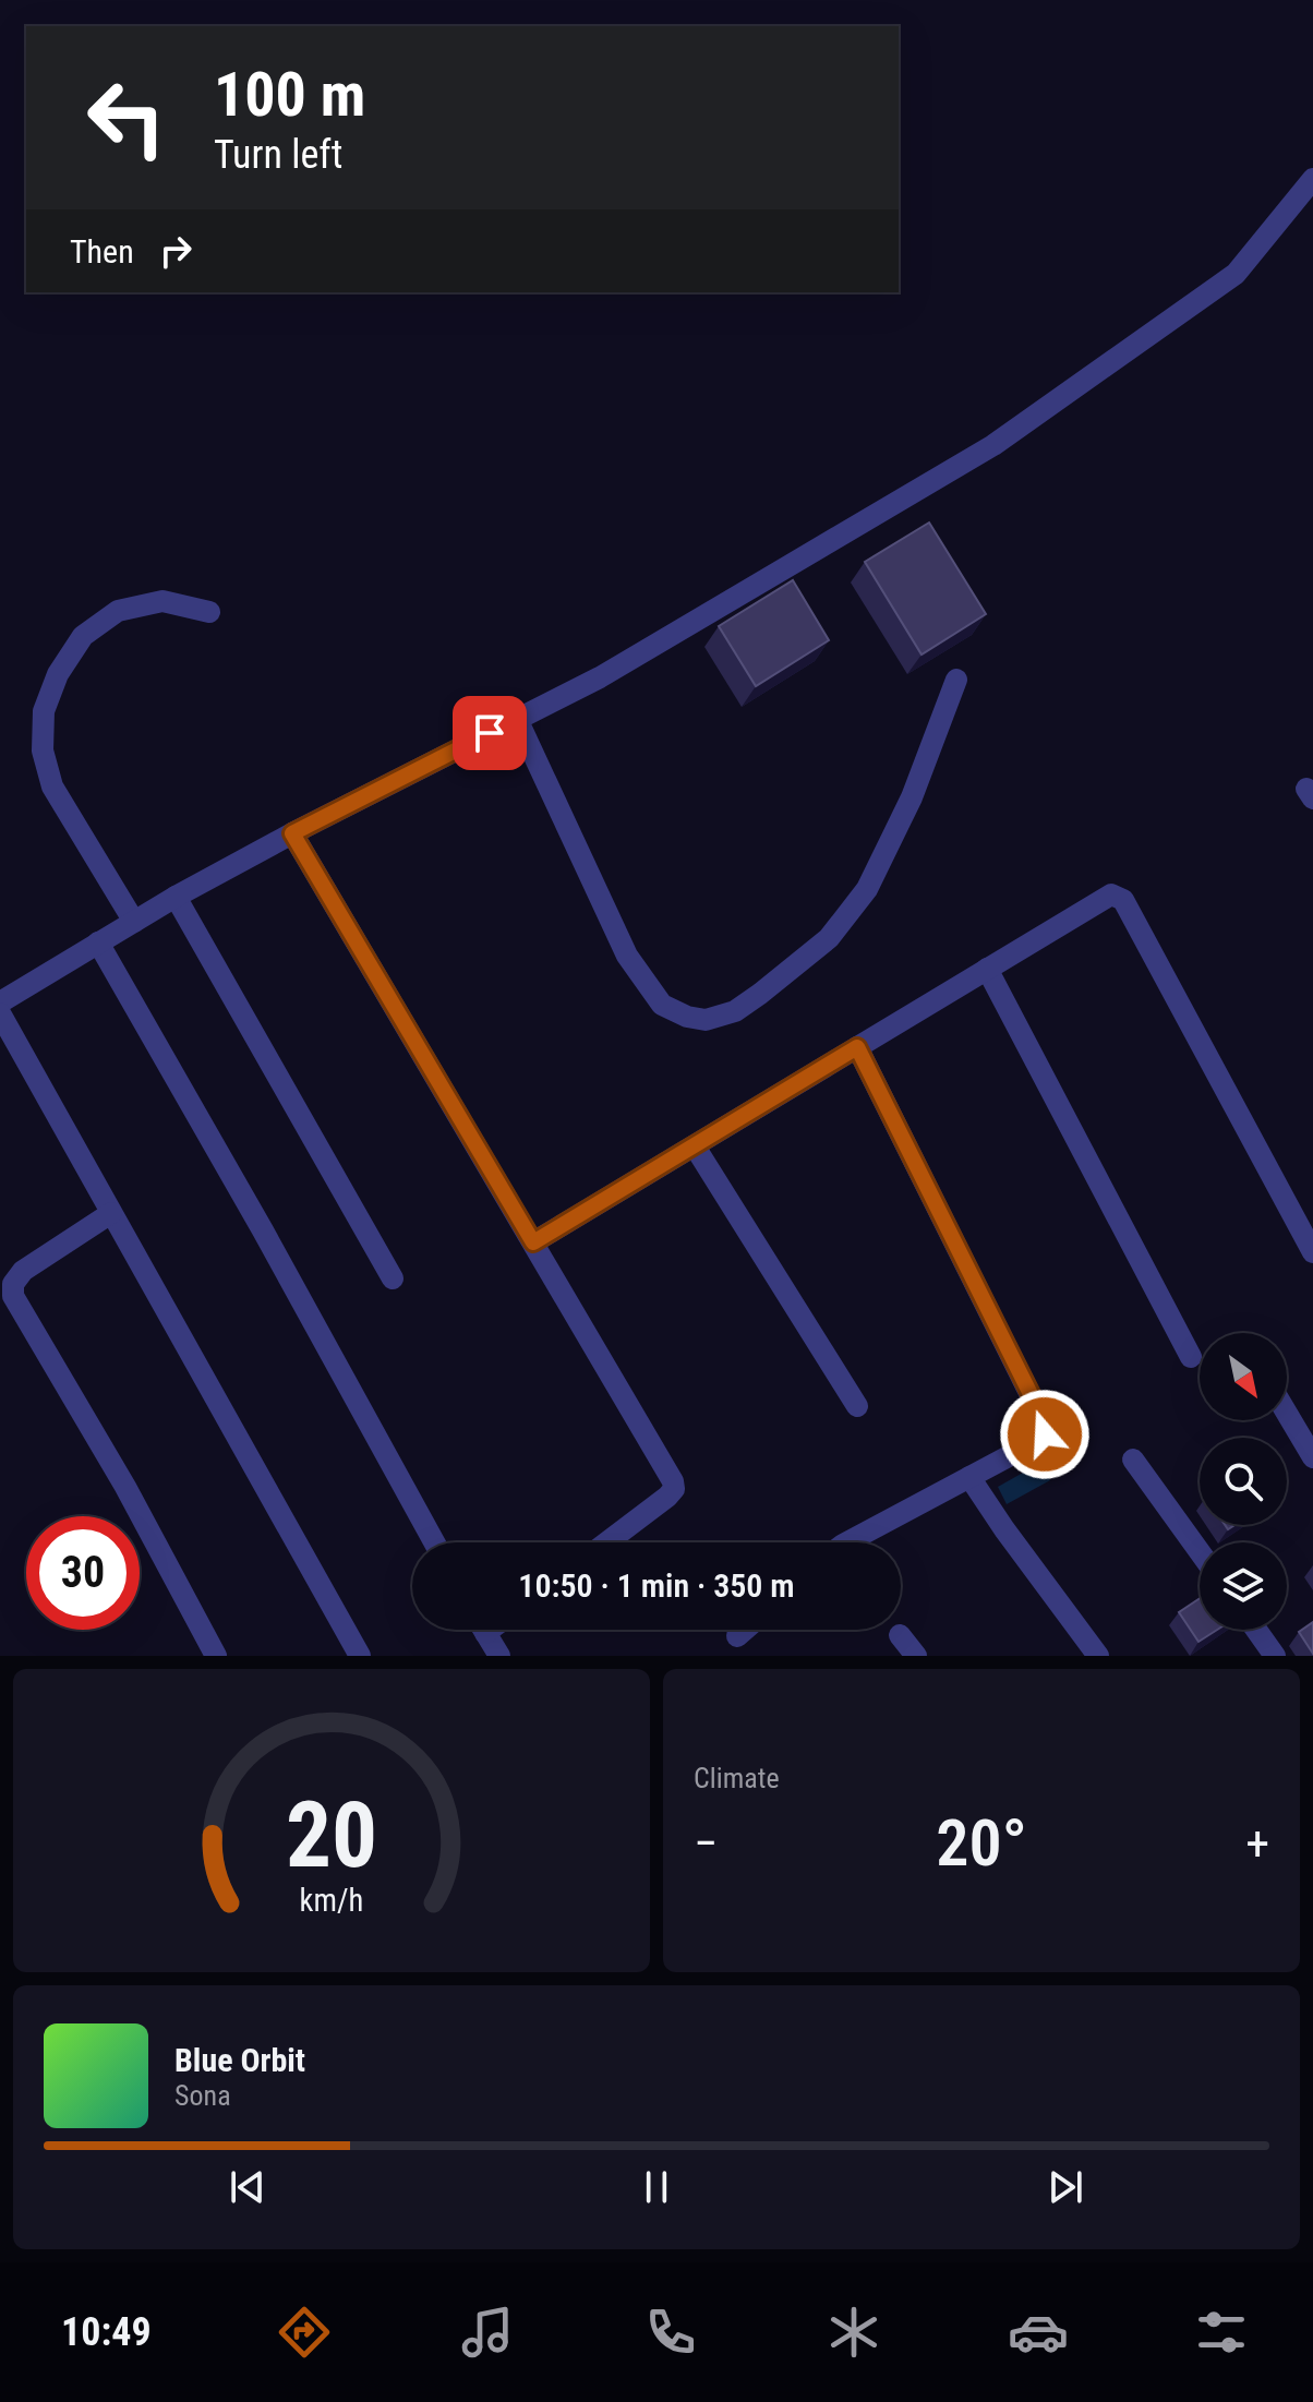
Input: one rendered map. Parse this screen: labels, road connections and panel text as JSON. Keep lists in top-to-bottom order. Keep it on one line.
{"north":"bottom right","page":{"turn":["100 m","Turn left"],"then":"Then","limit":"30","trip":"10:50 · 1 min · 350 m","tile":"Climate","heat":["−","20°","+"],"song":["Blue Orbit","Sona"],"tabs":"10:49","gauge":["20","km/h"]}}
